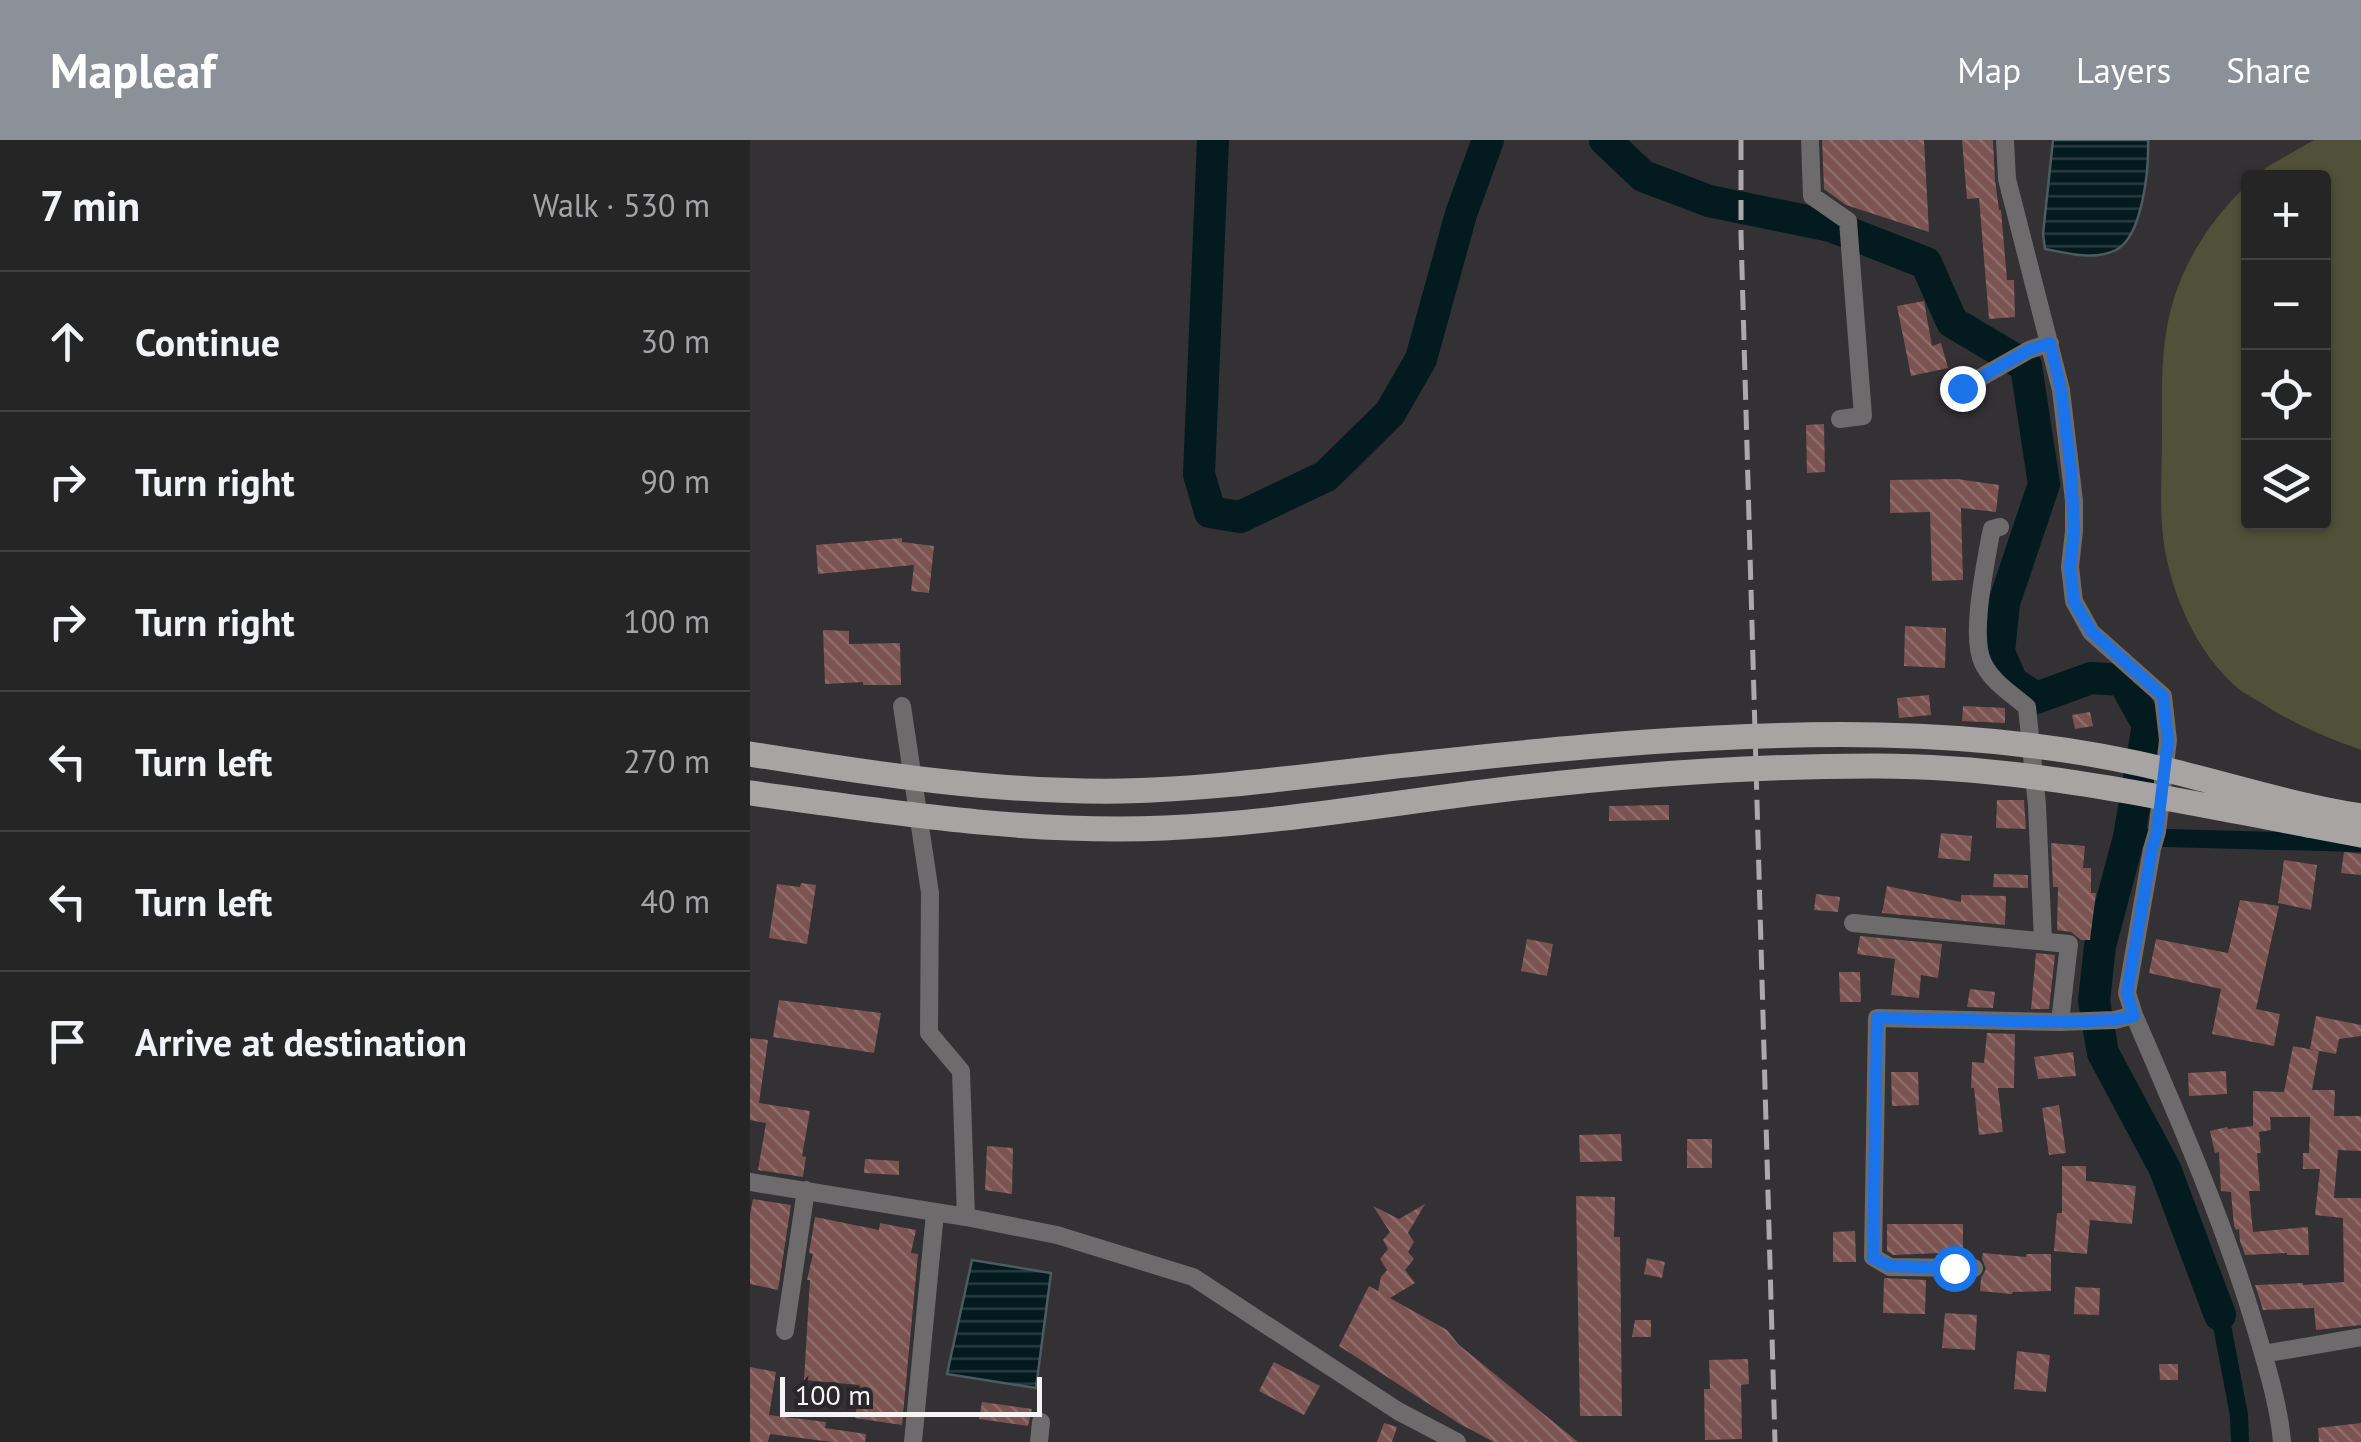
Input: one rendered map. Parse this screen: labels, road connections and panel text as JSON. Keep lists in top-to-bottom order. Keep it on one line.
{"scale_bar":"100 m","page":{"header":"Mapleaf","nav":["Map","Layers","Share"],"heading":["7 min","Walk · 530 m"],"map_buttons":["+","−"],"list":[["Continue","30 m"],["Turn right","90 m"],["Turn right","100 m"],["Turn left","270 m"],["Turn left","40 m"],"Arrive at destination"],"scale":"100 m"}}
